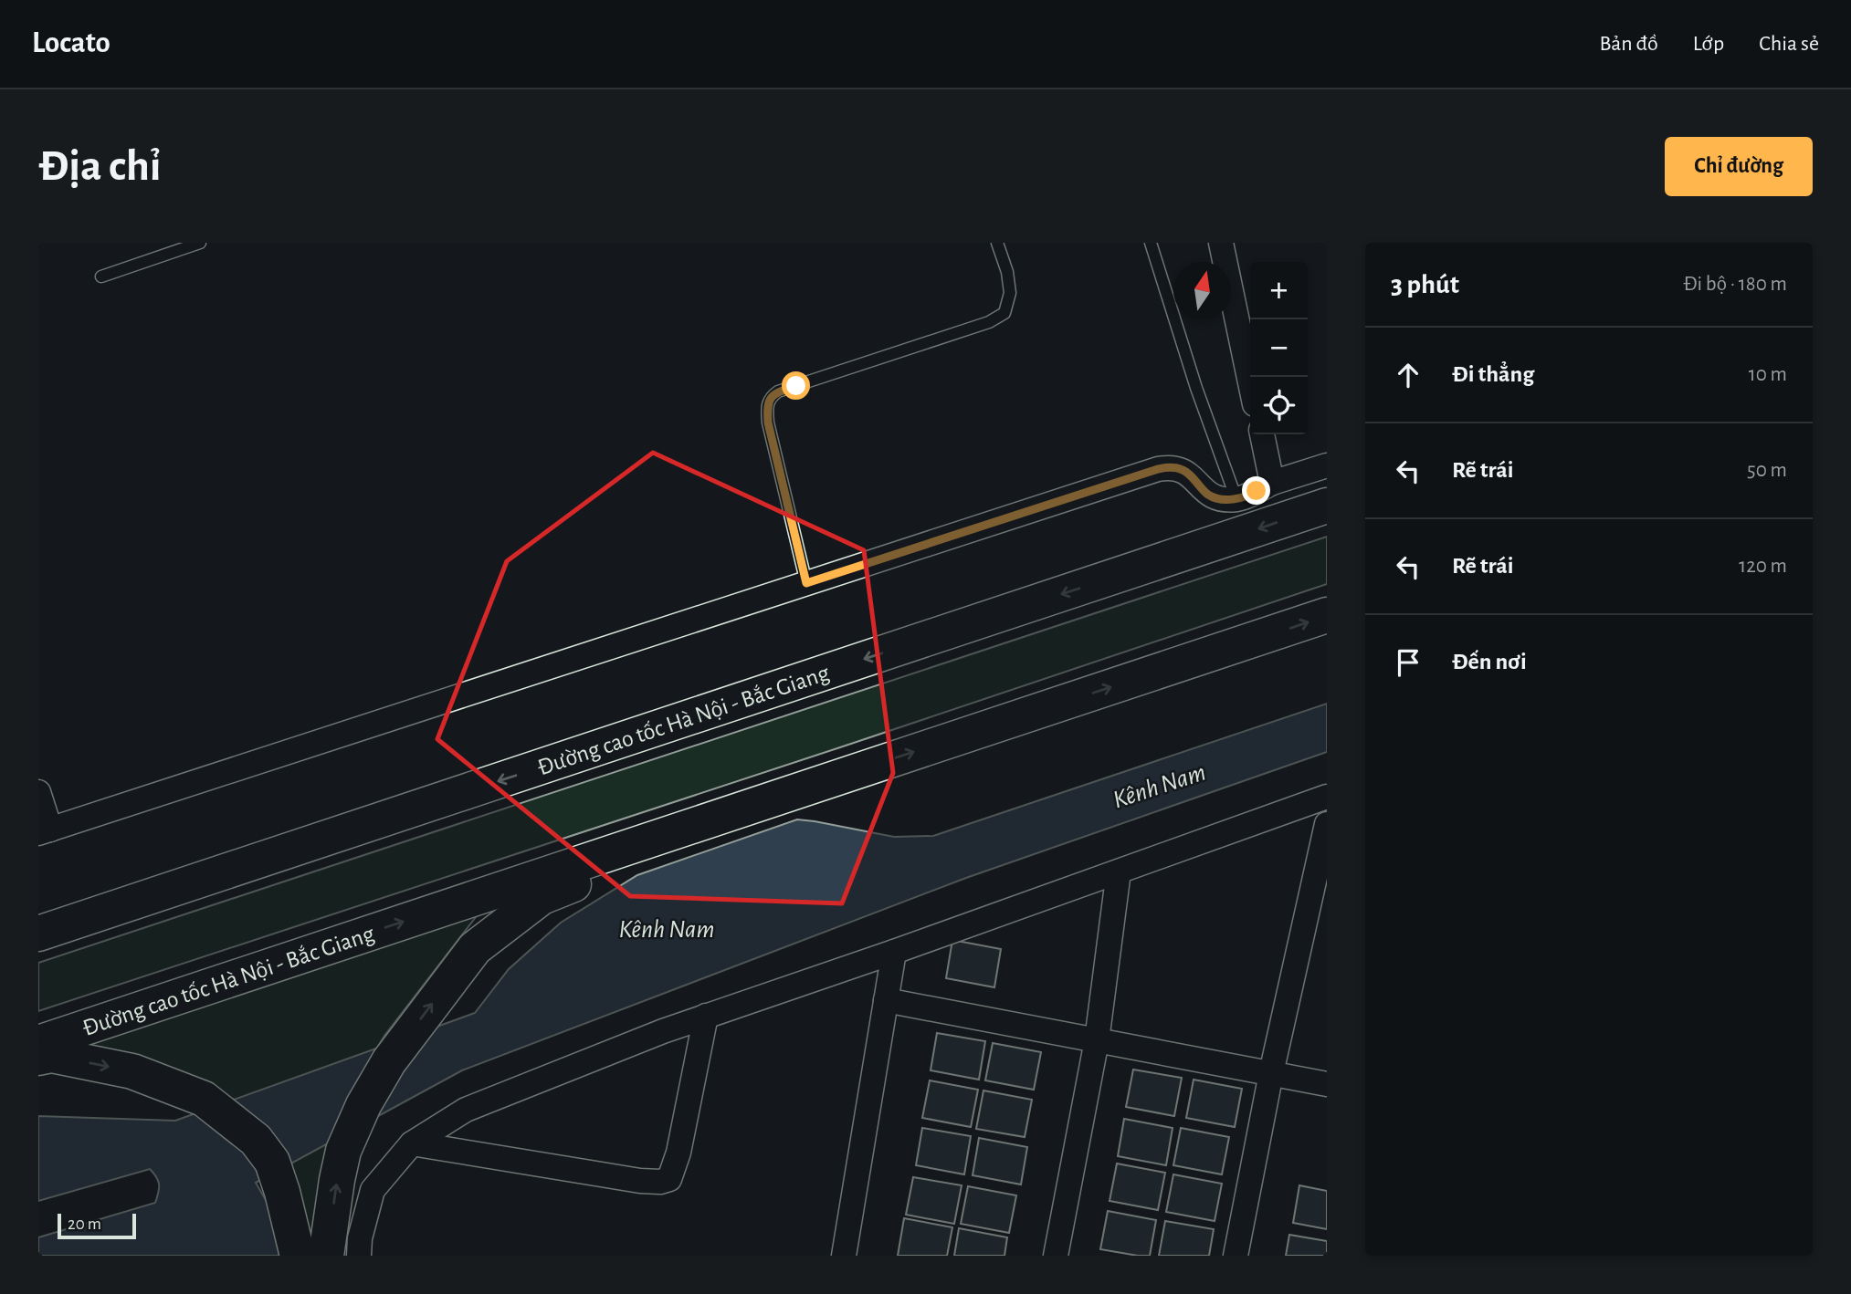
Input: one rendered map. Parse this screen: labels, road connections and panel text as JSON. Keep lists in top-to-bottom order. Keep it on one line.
{"streets":{"highway":["Đường cao tốc Hà Nội - Bắc Giang"]},"water":["Kênh Nam"],"scale_bar":"20 m","north":"top","page":{"header":"Locato","nav":["Bản đồ","Lớp","Chia sẻ"],"buttons":"Chỉ đường","title":"Địa chỉ","heading":["3 phút","Đi bộ · 180 m"],"map_buttons":["+","−"],"list":[["Đi thẳng","10 m"],["Rẽ trái","50 m"],["Rẽ trái","120 m"],"Đến nơi"],"scale":"20 m"}}
